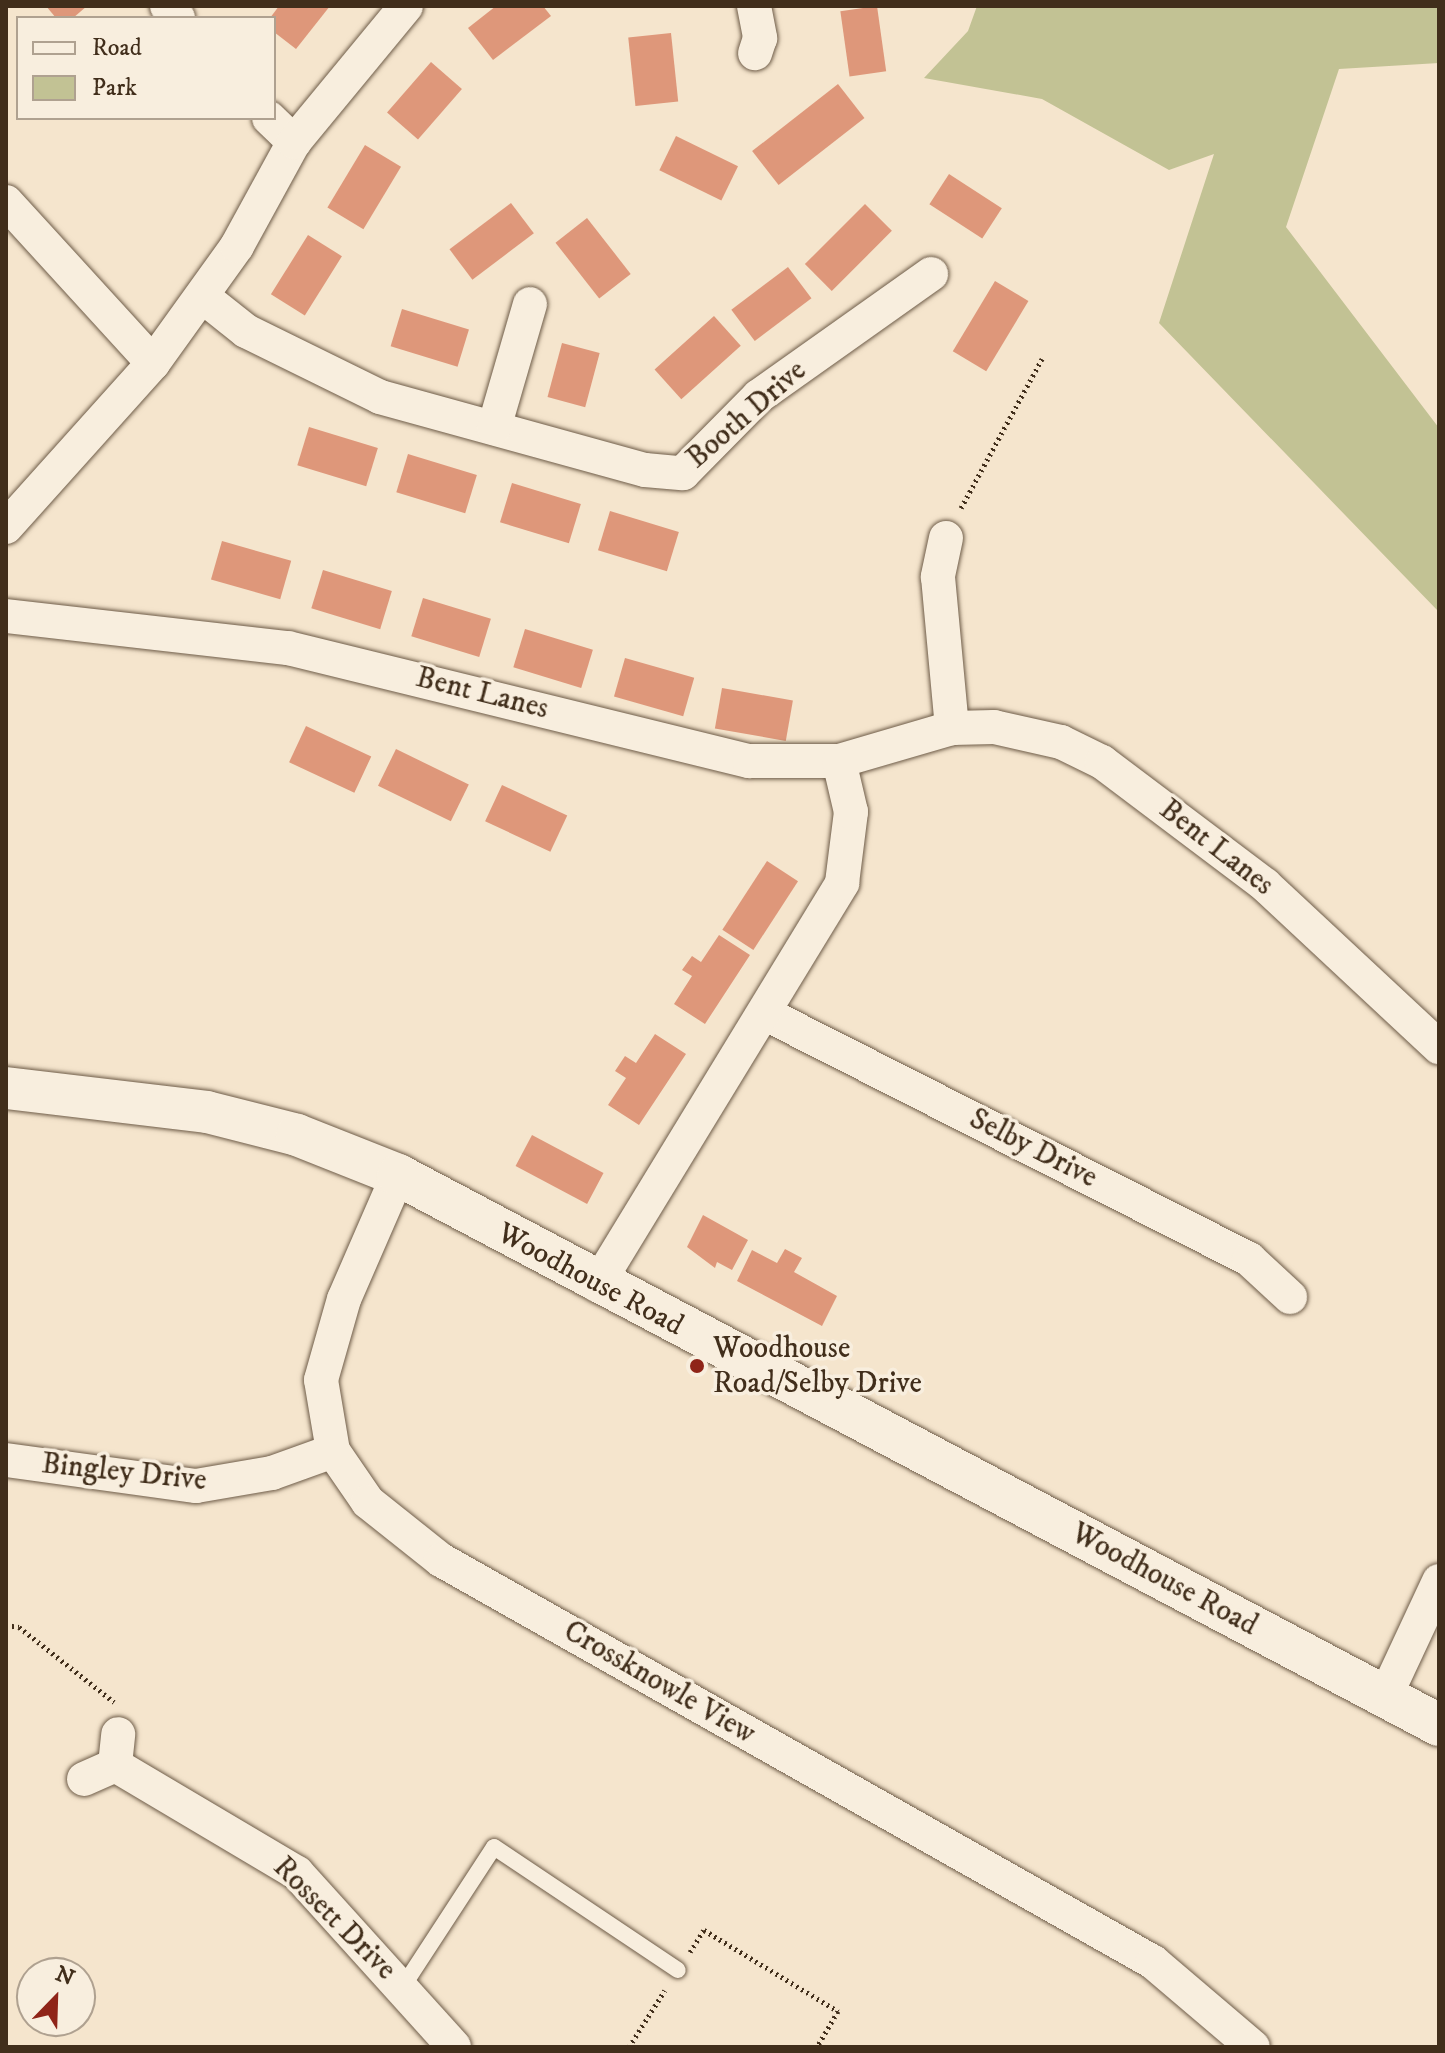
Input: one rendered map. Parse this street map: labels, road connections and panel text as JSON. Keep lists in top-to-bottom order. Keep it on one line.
{"streets":{"street":["Booth Drive","Bent Lanes","Selby Drive","Woodhouse Road","Bingley Drive","Crossknowle View","Rossett Drive"]},"crossings":[["Woodhouse Road","Crossknowle View"],["Bingley Drive","Crossknowle View"]],"places":["Woodhouse Road/Selby Drive"],"legend":["Road","Park"],"north":"top right"}
